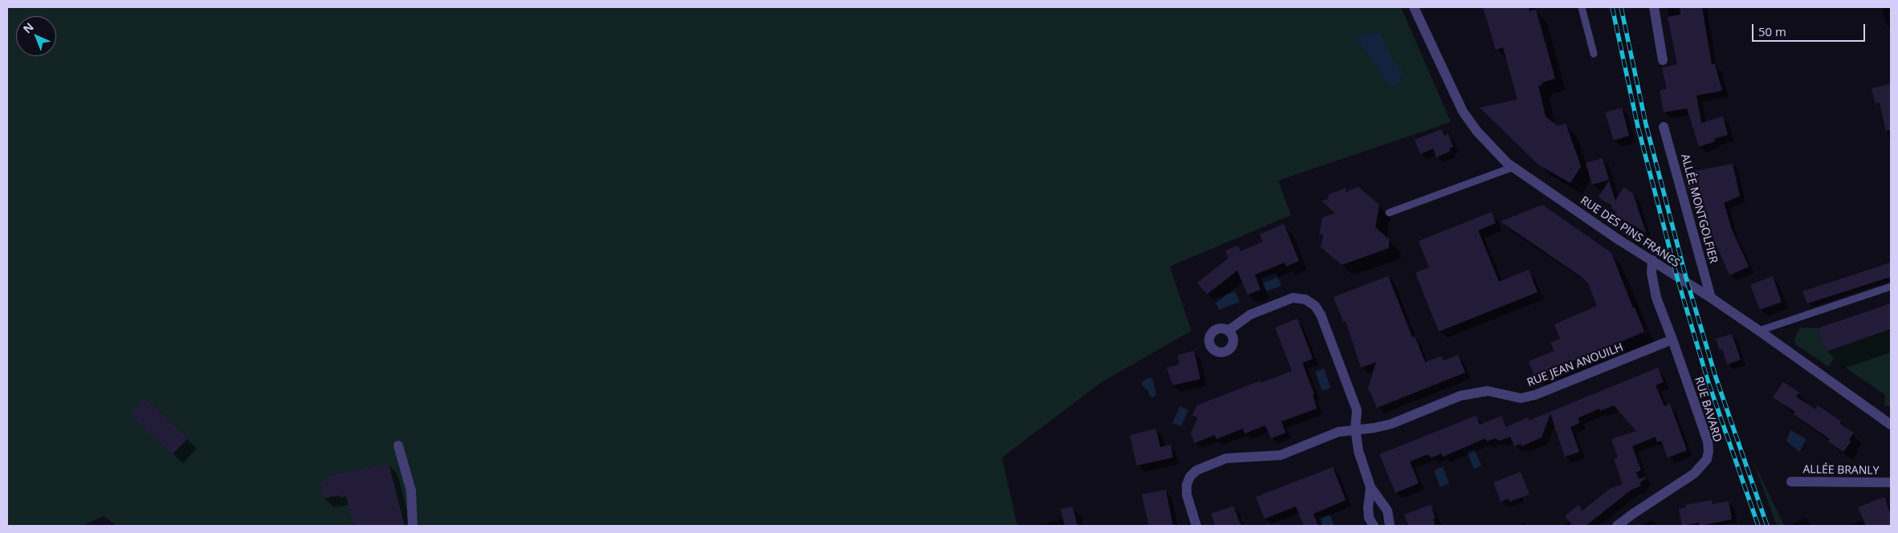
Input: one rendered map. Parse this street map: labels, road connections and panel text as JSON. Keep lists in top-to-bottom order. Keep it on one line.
{"streets":{"street":["ALLÉE MONTGOLFIER","RUE DES PINS FRANCS","RUE JEAN ANOUILH","RUE BAVARD","ALLÉE BRANLY"]},"crossings":[["ALLÉE MONTGOLFIER","RUE DES PINS FRANCS"],["RUE DES PINS FRANCS","RUE BAVARD"],["RUE JEAN ANOUILH","RUE BAVARD"]],"scale_bar":"50 m","north":"top left"}
